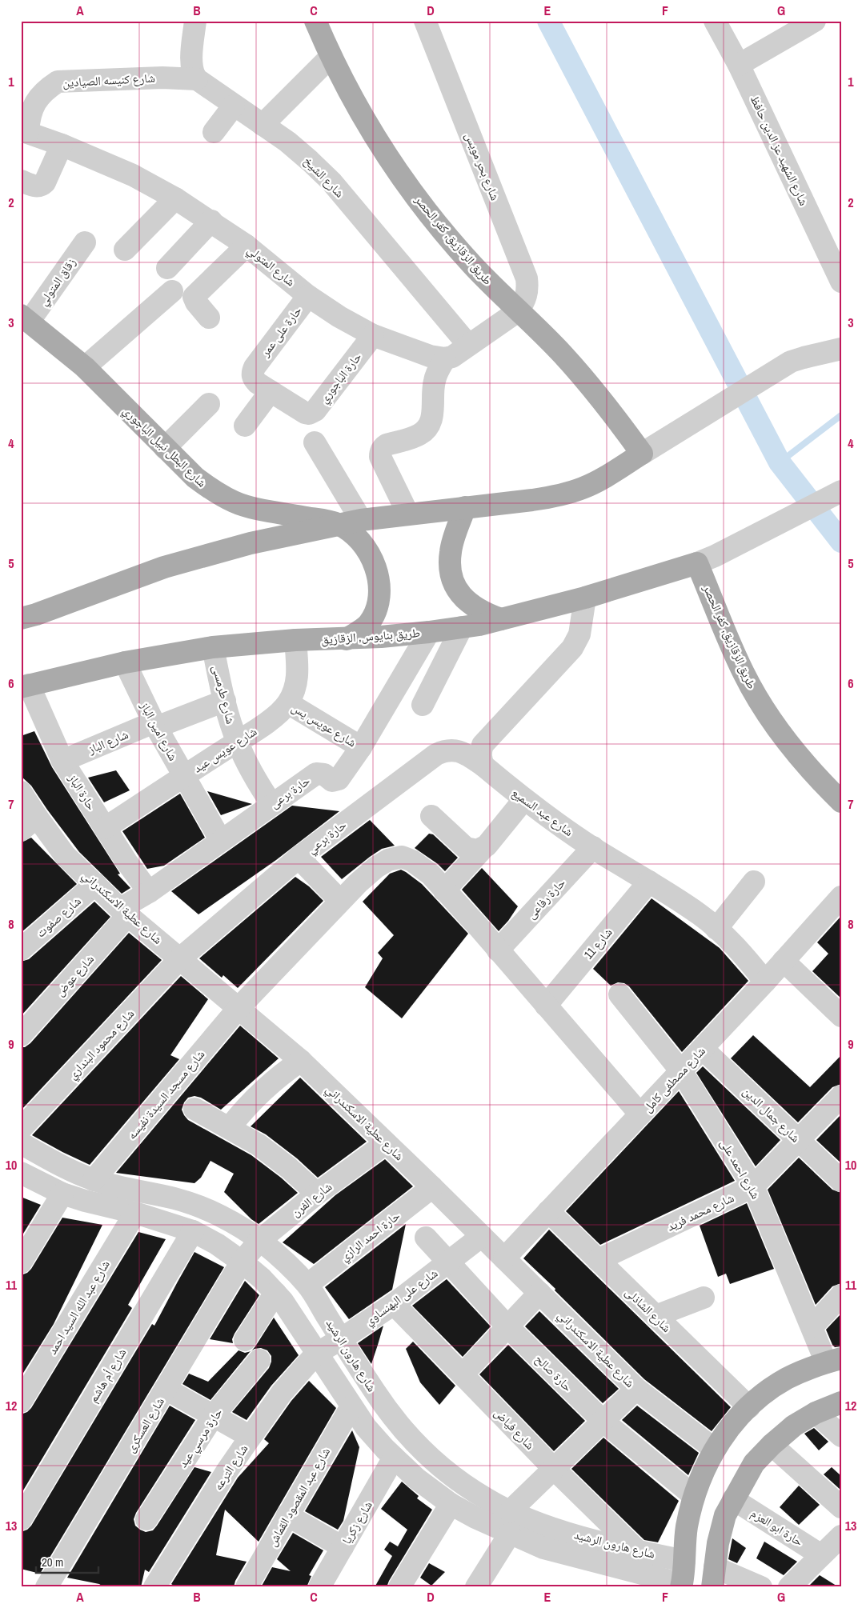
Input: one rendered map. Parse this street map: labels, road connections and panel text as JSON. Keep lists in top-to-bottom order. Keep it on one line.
{"streets":{"main road":["طريق الزقازيق, كفر الحصر","شارع البطل نبيل الباجوري","طريق بنايوس, الزقازيق"],"street":["شارع كنيسه الصيادين","شارع الشهيد عز الدين حافظ","شارع بحر مويس","شارع الشيخ","شارع المتولي","زقاق المتولي","حارة على عمر","حارة الباجوري","شارع طرمسى","شارع عويس يس","شارع امين الباز","شارع الباز","شارع عويس عيد","حارة الباز","حارة برعى","شارع عبد السميع","حارة برعي","حارة رفاعى","شارع عطية الاسكندراني","شارع صفوت","شارع 11","شارع عوض","شارع محمود البنداري","شارع مصطفى كامل","شارع مسجد السيدة نفيسه","شارع جمال الدين","شارع احمد على","شارع الفرن","شارع محمد فريد","حارة احمد الرازي","شارع على البهنساوي","شارع عبد الله السيد احمد","شارع الشاذلى","شارع هارون الرشيد","حارة صالح","شارع أم هاشم","شارع العسكرى","شارع فياض","حارة مرسي عيد","شارع الترعه","شارع عبد المقصود القماش","شارع زكريا","حارة ابو العزم"]},"crossings":[["شارع كنيسه الصيادين","شارع الشيخ"],["شارع كنيسه الصيادين","شارع المتولي"],["شارع بحر مويس","طريق الزقازيق, كفر الحصر"],["طريق الزقازيق, كفر الحصر","طريق بنايوس, الزقازيق"],["شارع المتولي","حارة على عمر"],["شارع المتولي","حارة الباجوري"],["زقاق المتولي","شارع البطل نبيل الباجوري"],["حارة على عمر","حارة الباجوري"],["طريق بنايوس, الزقازيق","شارع طرمسى"],["طريق بنايوس, الزقازيق","شارع امين الباز"],["طريق بنايوس, الزقازيق","شارع عويس عيد"],["طريق بنايوس, الزقازيق","حارة الباز"],["طريق بنايوس, الزقازيق","حارة برعى"],["شارع طرمسى","شارع الباز"],["شارع طرمسى","شارع عويس عيد"],["شارع طرمسى","حارة برعى"],["شارع عويس يس","شارع عويس عيد"],["شارع عويس يس","حارة برعى"],["شارع امين الباز","شارع الباز"],["شارع امين الباز","شارع عويس عيد"],["شارع امين الباز","حارة برعى"],["شارع الباز","حارة الباز"],["شارع عويس عيد","حارة الباز"],["حارة الباز","حارة برعى"],["حارة برعى","شارع عطية الاسكندراني"],["حارة برعى","شارع عوض"],["شارع عبد السميع","حارة برعي"],["شارع عبد السميع","حارة رفاعى"],["شارع عبد السميع","شارع 11"],["شارع عبد السميع","شارع مصطفى كامل"],["حارة برعي","شارع عطية الاسكندراني"],["حارة برعي","شارع محمود البنداري"],["شارع عطية الاسكندراني","شارع صفوت"],["شارع عطية الاسكندراني","شارع عوض"],["شارع عطية الاسكندراني","شارع محمود البنداري"],["شارع عطية الاسكندراني","شارع مصطفى كامل"],["شارع عطية الاسكندراني","شارع مسجد السيدة نفيسه"],["شارع عطية الاسكندراني","شارع الفرن"],["شارع عطية الاسكندراني","حارة احمد الرازي"],["شارع عطية الاسكندراني","شارع على البهنساوي"],["شارع مصطفى كامل","شارع جمال الدين"],["شارع مصطفى كامل","شارع احمد على"],["شارع مصطفى كامل","شارع الشاذلى"],["شارع مسجد السيدة نفيسه","شارع هارون الرشيد"],["شارع جمال الدين","شارع محمد فريد"],["شارع احمد على","شارع محمد فريد"],["شارع الفرن","شارع هارون الرشيد"],["شارع الفرن","شارع العسكرى"],["شارع محمد فريد","شارع الشاذلى"],["حارة احمد الرازي","شارع هارون الرشيد"],["شارع على البهنساوي","شارع هارون الرشيد"],["شارع على البهنساوي","حارة صالح"],["شارع على البهنساوي","شارع فياض"],["شارع على البهنساوي","شارع الترعه"],["شارع عبد الله السيد احمد","شارع هارون الرشيد"],["شارع هارون الرشيد","شارع أم هاشم"],["شارع هارون الرشيد","شارع العسكرى"],["شارع هارون الرشيد","شارع فياض"],["شارع هارون الرشيد","شارع الترعه"],["شارع هارون الرشيد","شارع عبد المقصود القماش"],["شارع هارون الرشيد","شارع زكريا"]],"scale_bar":"20 m","grid":{"columns":["A","B","C","D","E","F","G"],"rows":["1","2","3","4","5","6","7","8","9","10","11","12","13"]}}
